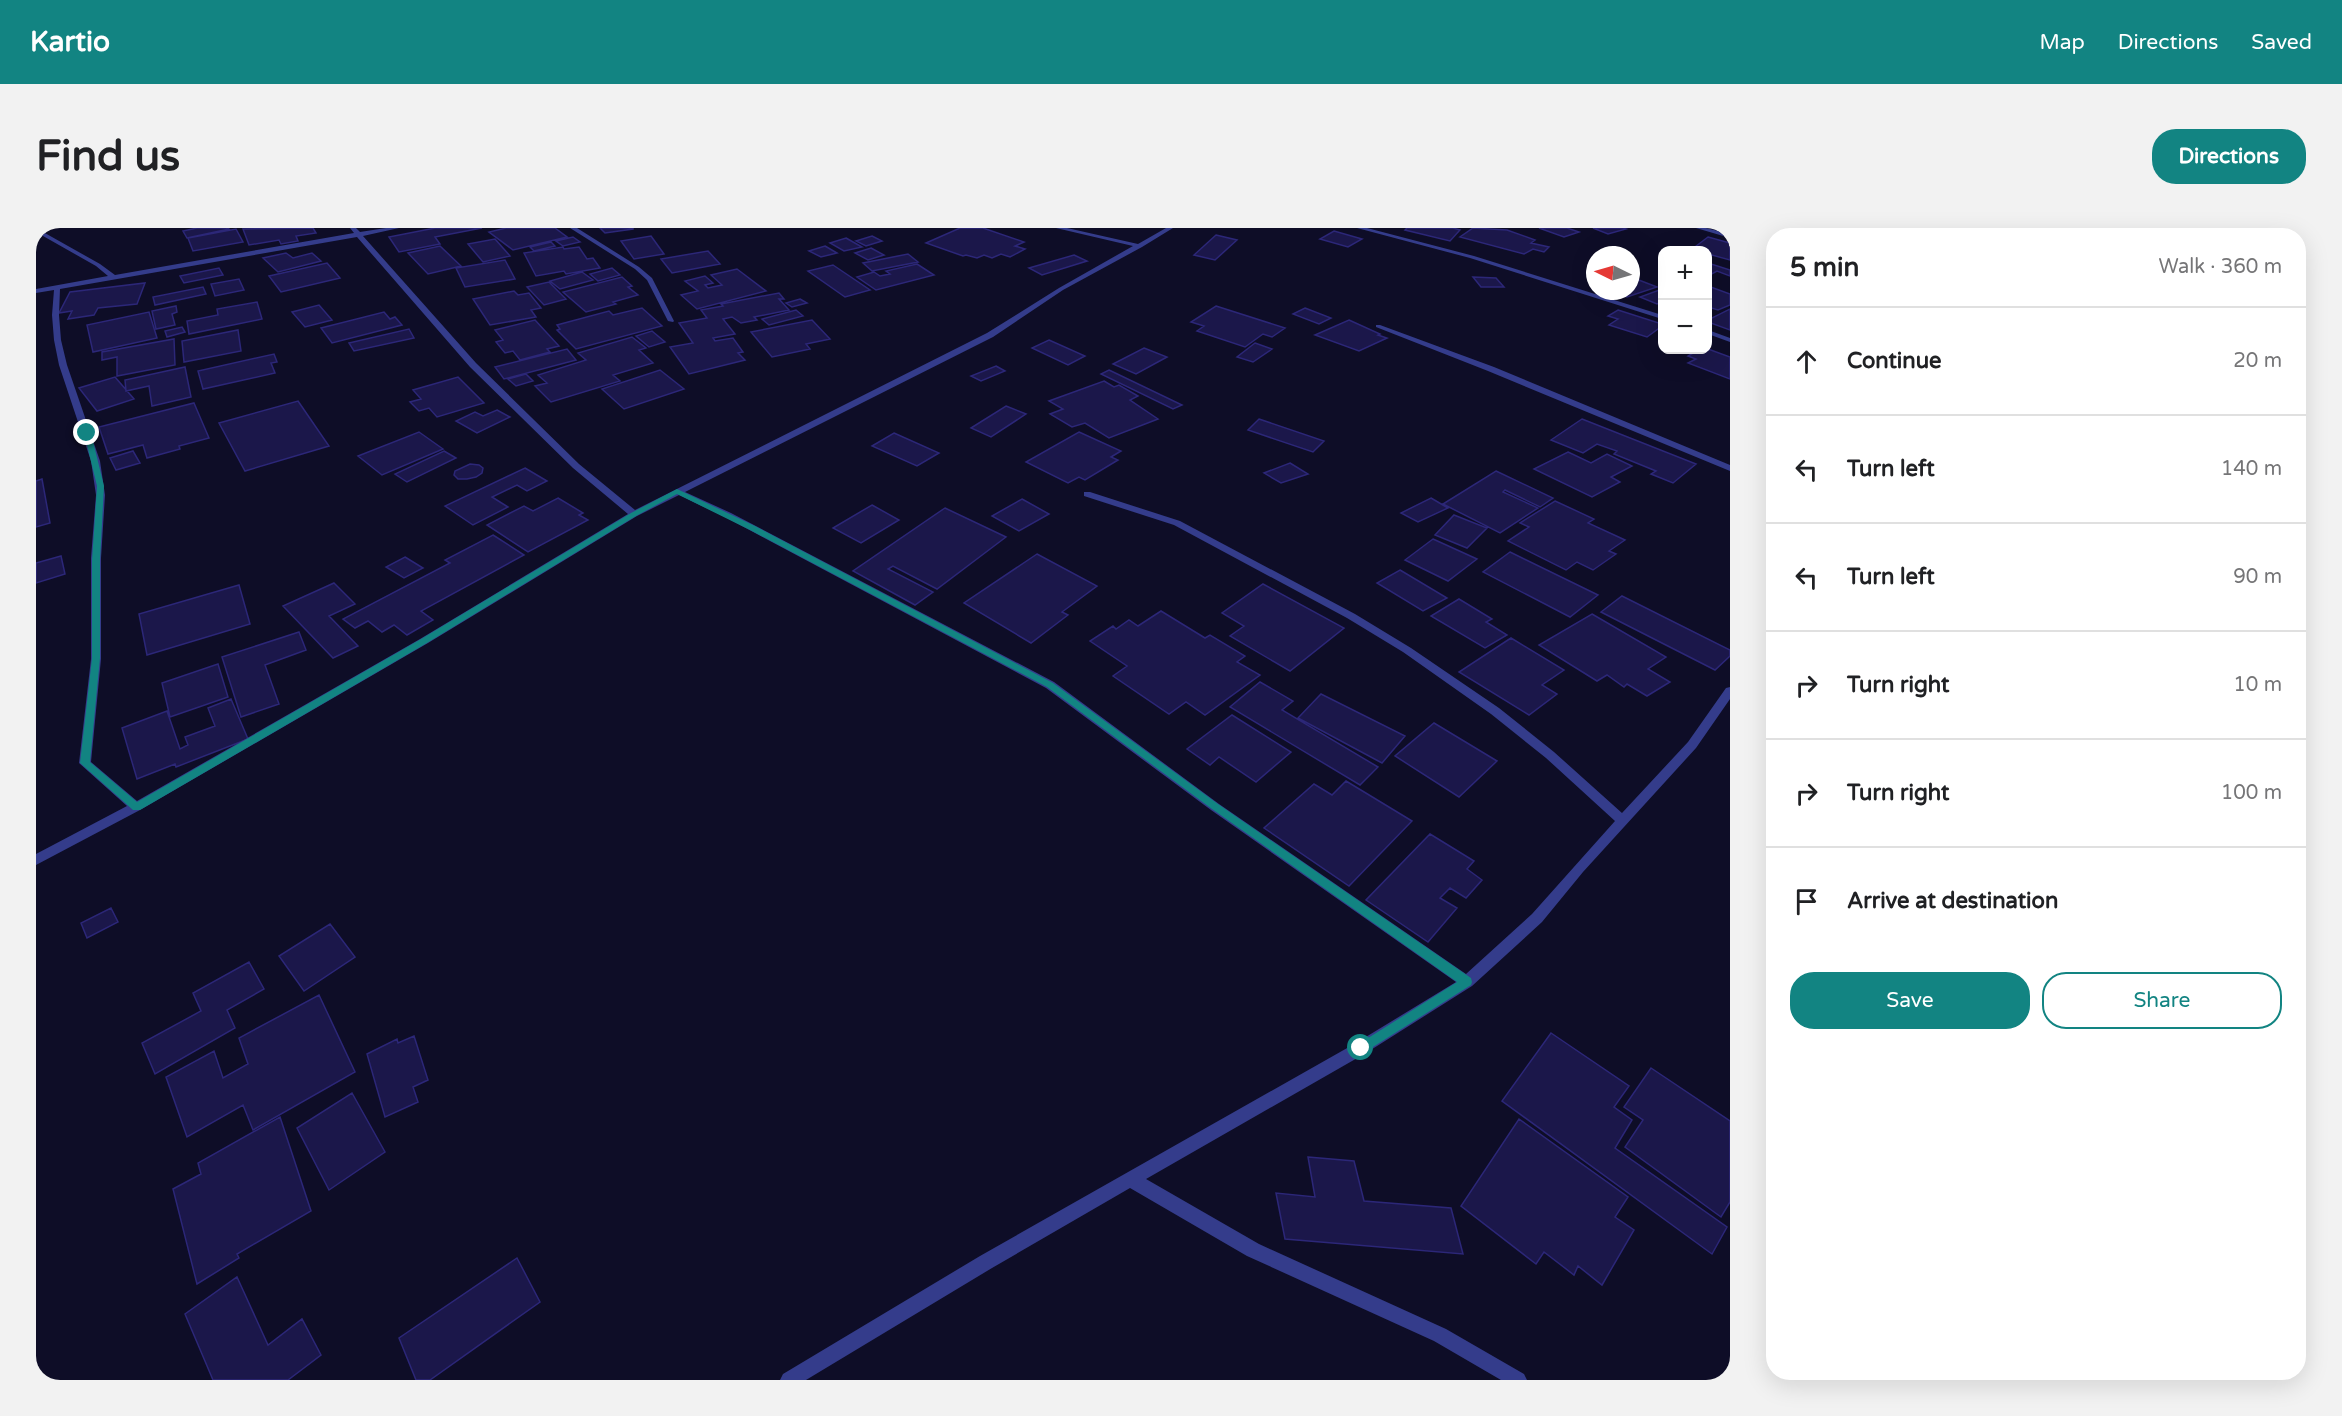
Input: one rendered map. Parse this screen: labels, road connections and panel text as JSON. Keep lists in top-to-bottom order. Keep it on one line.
{"north":"left","page":{"header":"Kartio","nav":["Map","Directions","Saved"],"buttons":["Directions",["Save","Share"]],"title":"Find us","heading":["5 min","Walk · 360 m"],"map_buttons":["+","−"],"list":[["Continue","20 m"],["Turn left","140 m"],["Turn left","90 m"],["Turn right","10 m"],["Turn right","100 m"],"Arrive at destination"]}}
